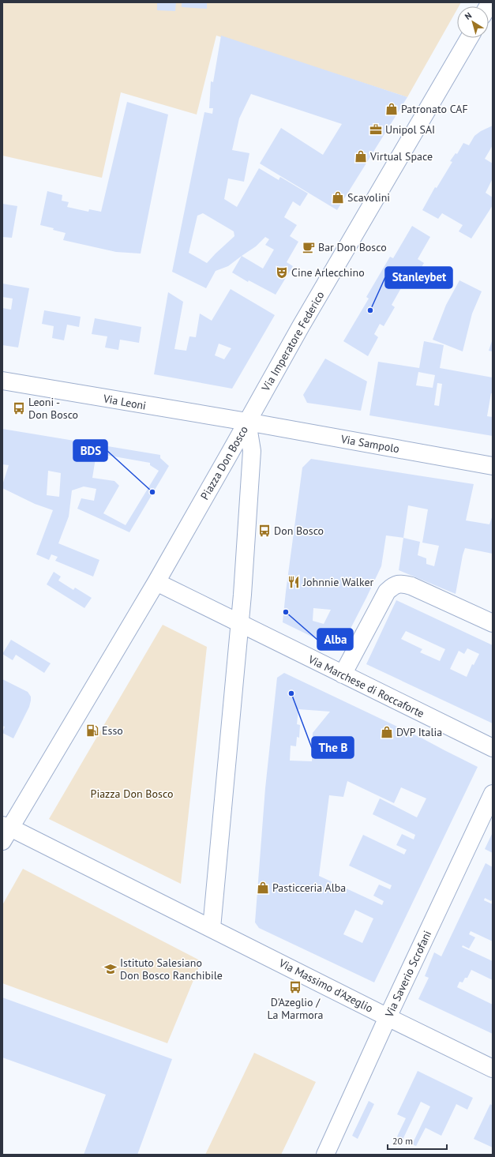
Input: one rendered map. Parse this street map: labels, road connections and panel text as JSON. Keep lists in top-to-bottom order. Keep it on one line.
{"streets":{"street":["Via Imperatore Federico","Via Leoni","Via Sampolo","Piazza Don Bosco","Via Marchese di Roccaforte","Via Saverio Scrofani","Via Massimo d'Azeglio"]},"crossings":[["Via Imperatore Federico","Via Leoni"],["Via Imperatore Federico","Via Sampolo"],["Via Imperatore Federico","Piazza Don Bosco"],["Via Leoni","Via Sampolo"],["Via Leoni","Piazza Don Bosco"],["Via Sampolo","Piazza Don Bosco"],["Piazza Don Bosco","Via Marchese di Roccaforte"],["Piazza Don Bosco","Via Massimo d'Azeglio"],["Via Saverio Scrofani","Via Massimo d'Azeglio"]],"parks":["Piazza Don Bosco"],"places":{"shop":["Patronato CAF","Virtual Space","Scavolini","DVP Italia","Pasticceria Alba"],"office":["Unipol SAI"],"cafe":["Bar Don Bosco"],"theatre":["Cine Arlecchino"],"other":["Stanleybet","BDS","Alba","The B"],"bus stop":["Leoni - Don Bosco","Don Bosco","D'Azeglio / La Marmora"],"restaurant":["Johnnie Walker"],"fuel station":["Esso"],"school or university":["Istituto Salesiano Don Bosco Ranchibile"]},"scale_bar":"20 m","north":"top left"}
